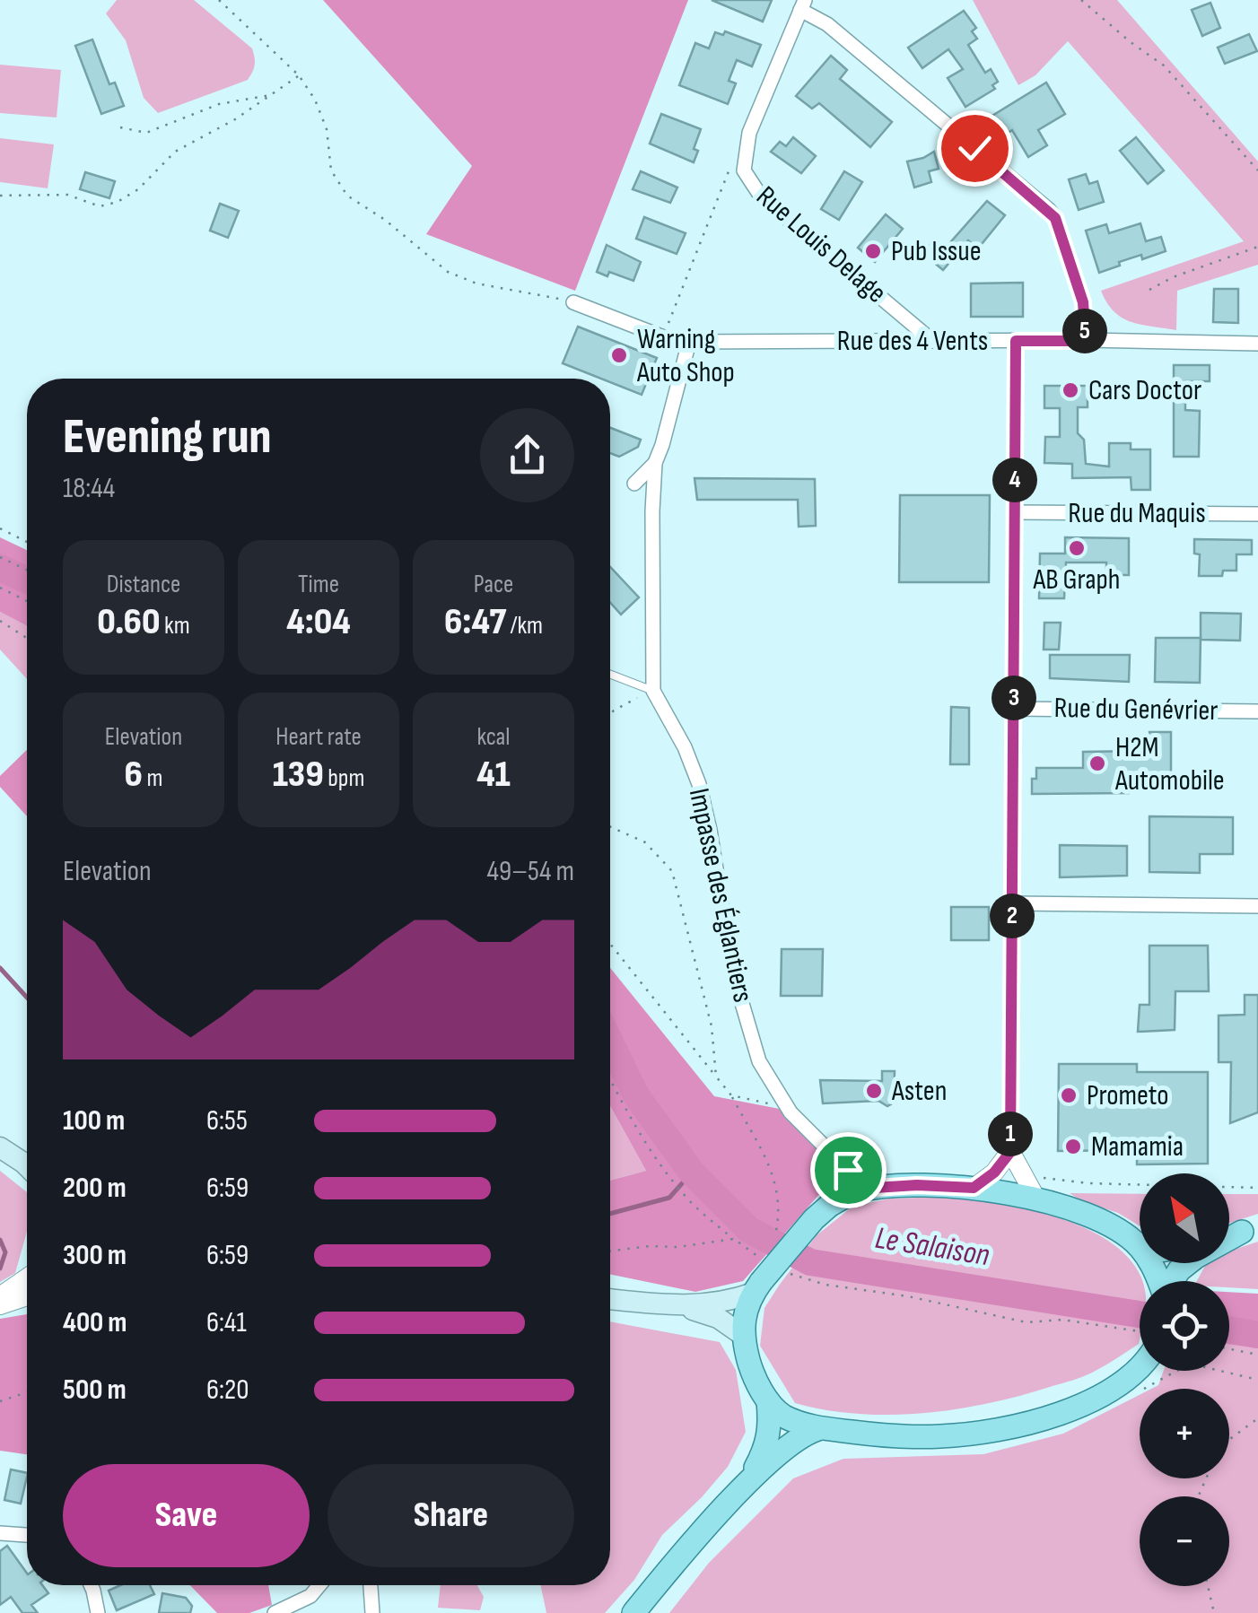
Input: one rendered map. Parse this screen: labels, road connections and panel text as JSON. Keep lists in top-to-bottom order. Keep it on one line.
{"streets":{"street":["Rue Louis Delage","Rue des 4 Vents","Rue du Maquis","Rue du Genévrier","Impasse des Églantiers"]},"crossings":[["Rue Louis Delage","Rue des 4 Vents"],["Rue des 4 Vents","Impasse des Églantiers"]],"water":["Le Salaison"],"places":["Pub Issue","Warning Auto Shop","Cars Doctor","AB Graph","H2M Automobile","Asten","Prometo","Mamamia"],"north":"top left","page":{"pins":["5","4","3","2","1"],"heading":["Evening run","18:44"],"stats":[["Distance","0.60 km"],["Time","4:04"],["Pace","6:47 /km"],["Elevation","6 m"],["Heart rate","139 bpm"],["kcal","41"]],"chart":["Elevation","49–54 m"],"list":[{"name":"100 m","note":"6:55"},{"name":"200 m","note":"6:59"},{"name":"300 m","note":"6:59"},{"name":"400 m","note":"6:41"},{"name":"500 m","note":"6:20"}],"map_buttons":["+","−"],"buttons":["Save","Share"]}}
